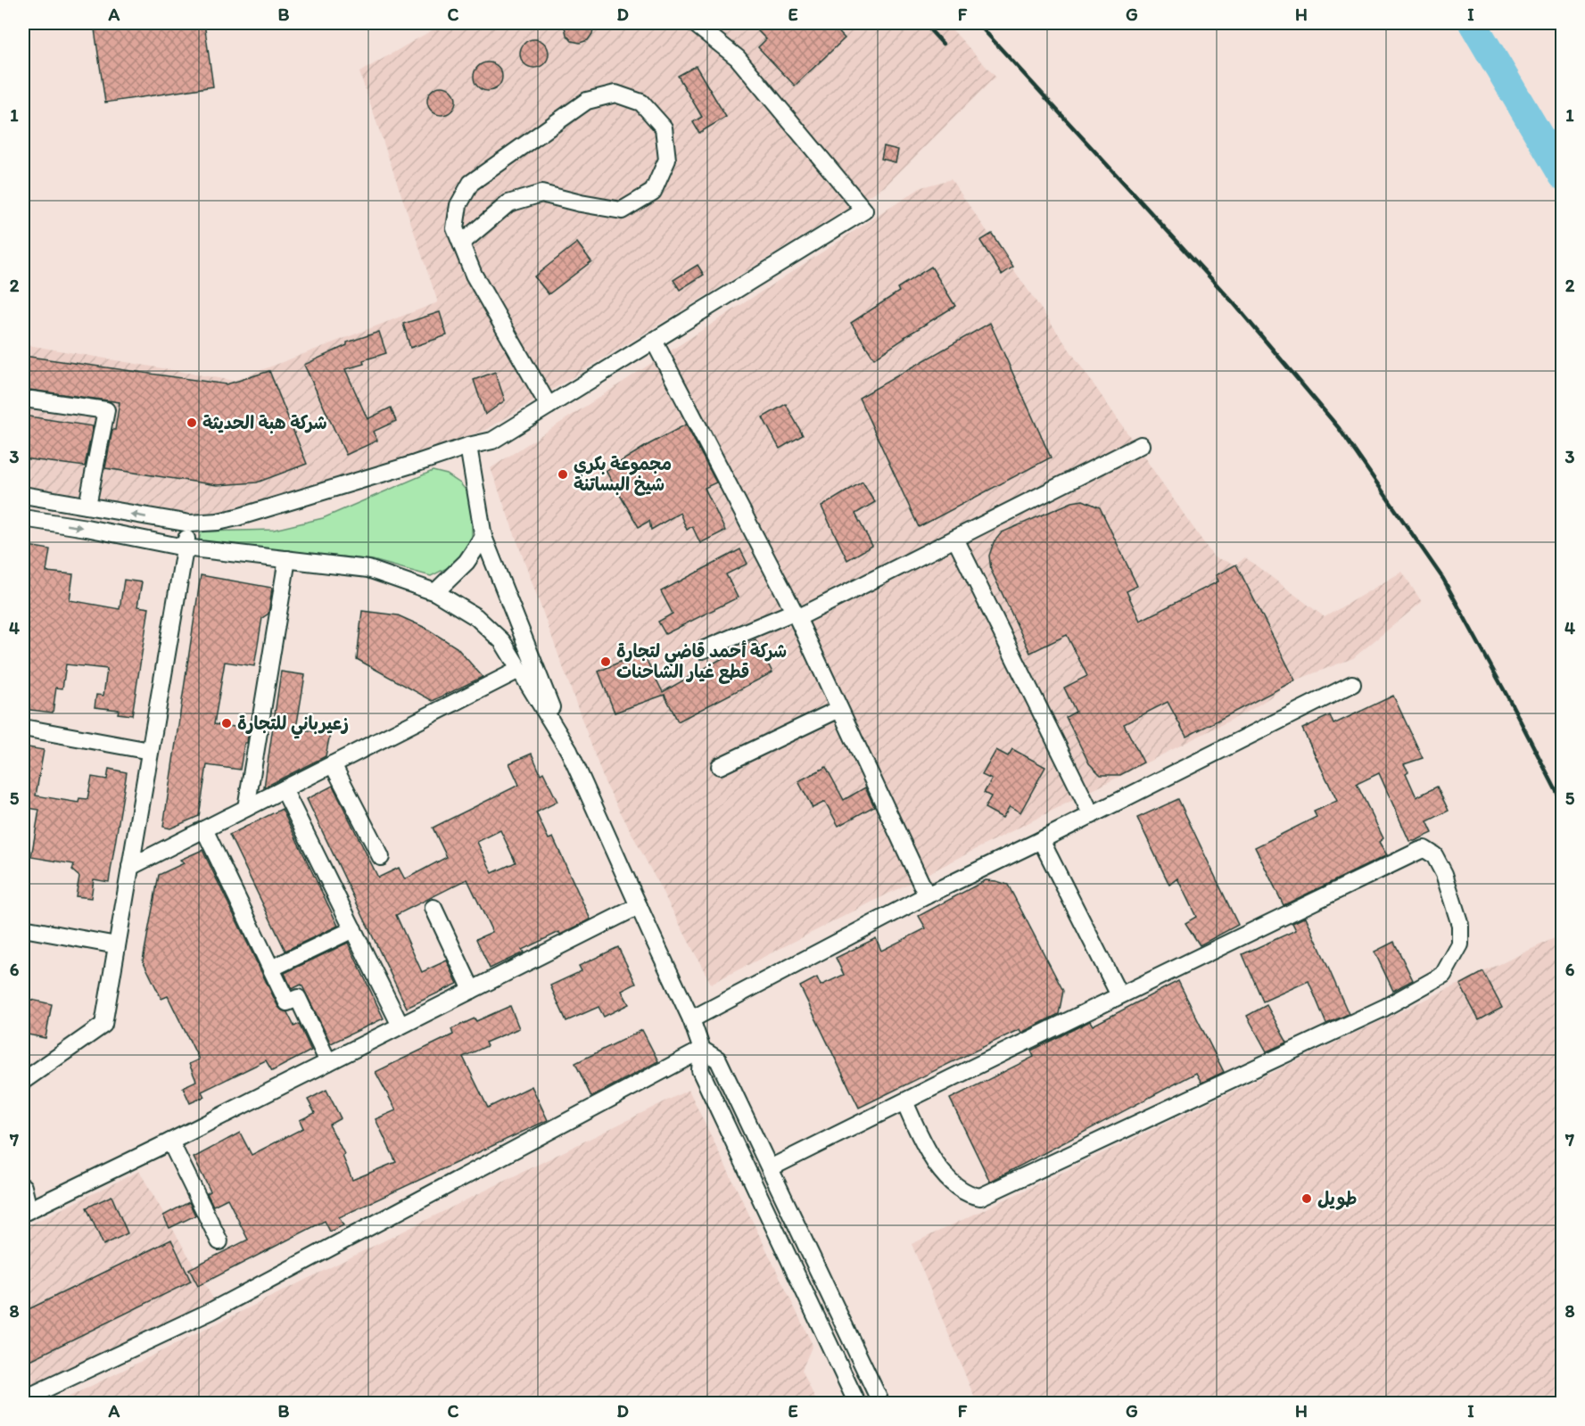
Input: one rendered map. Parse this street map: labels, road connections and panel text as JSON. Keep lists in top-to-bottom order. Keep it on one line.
{"places":["شركة هبة الحديثة","مجموعة بكري شيخ البساتنة","شركة أحمد قاضي لتجارة قطع غيار الشاحنات","زعيرباني للتجارة","طويل"],"grid":{"columns":["A","B","C","D","E","F","G","H","I"],"rows":["1","2","3","4","5","6","7","8"]}}
